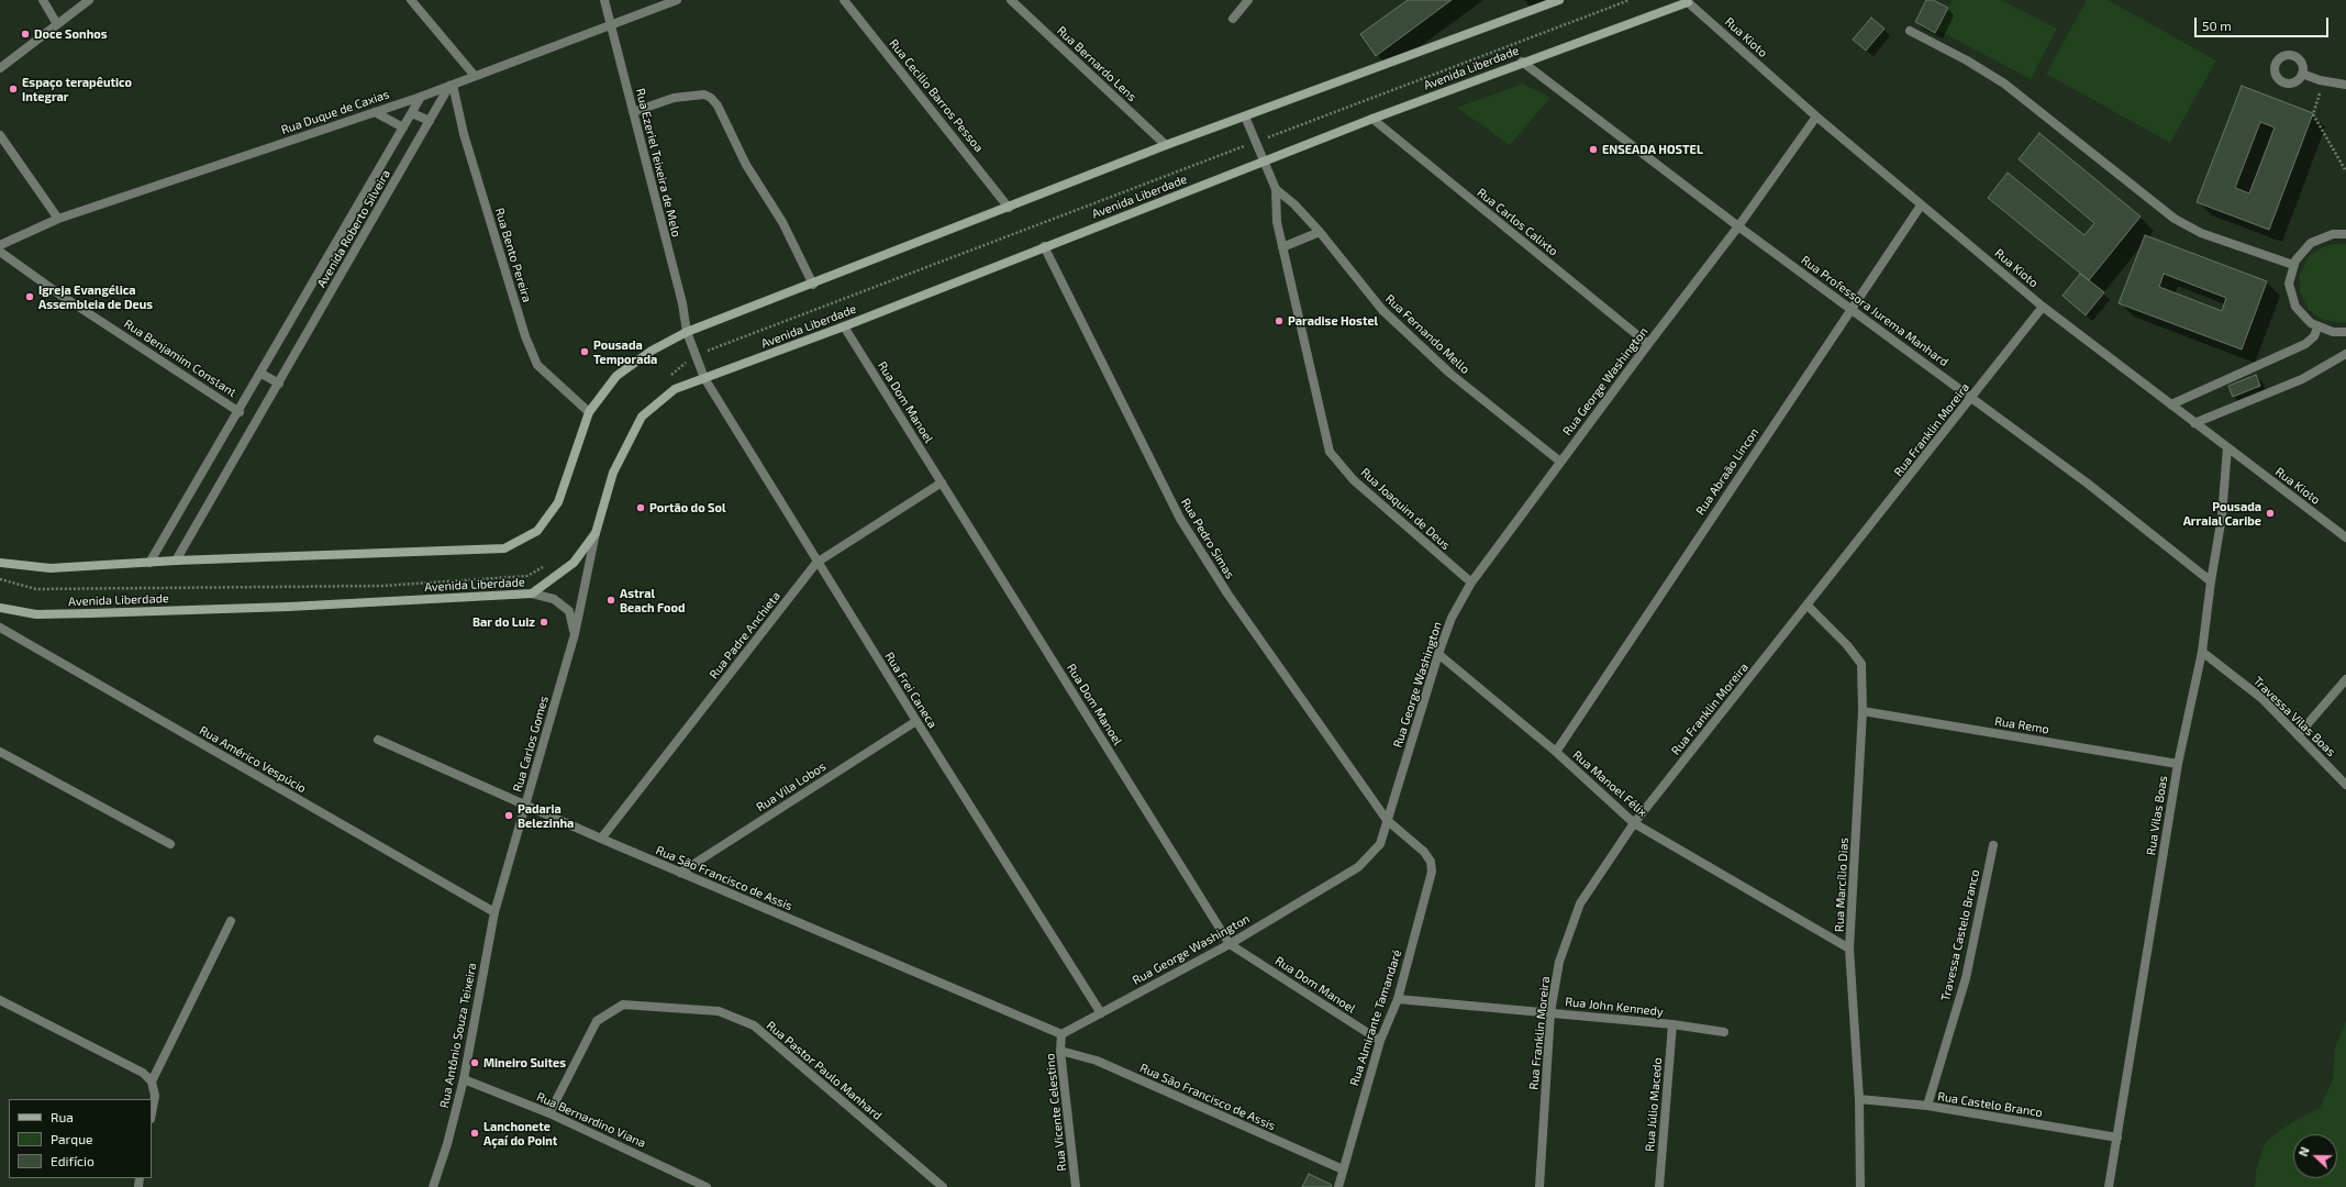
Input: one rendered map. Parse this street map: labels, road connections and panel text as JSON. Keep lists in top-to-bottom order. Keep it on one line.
{"streets":{"main road":["Avenida Liberdade"],"street":["Rua Kioto","Rua Bernardo Lens","Rua Cecilio Barros Pessoa","Rua Duque de Caxias","Rua Ezeriel Teixeira de Melo","Rua Carlos Calixto","Avenida Roberto Silveira","Rua Bento Pereira","Rua Professora Jurema Manhard","Rua Fernando Mello","Rua Benjamim Constant","Rua George Washington","Rua Dom Manoel","Rua Franklin Moreira","Rua Abraão Lincon","Rua Joaquim de Deus","Rua Pedro Simas","Rua Padre Anchieta","Rua Frei Caneca","Travessa Vilas Boas","Rua Remo","Rua Carlos Gomes","Rua Américo Vespúcio","Rua Manoel Félix","Rua Vila Lobos","Rua Vilas Boas","Rua São Francisco de Assis","Rua Marcílio Dias","Travessa Castelo Branco","Rua John Kennedy","Rua Almirante Tamandaré","Rua Antônio Souza Teixeira","Rua Pastor Paulo Manhard","Rua Júlio Macedo","Rua Castelo Branco","Rua Vicente Celestino","Rua Bernardino Viana"]},"crossings":[["Rua Kioto","Avenida Liberdade"],["Rua Kioto","Rua George Washington"],["Rua Kioto","Rua Franklin Moreira"],["Rua Kioto","Rua Abraão Lincon"],["Rua Kioto","Rua Vilas Boas"],["Avenida Liberdade","Rua Ezeriel Teixeira de Melo"],["Avenida Liberdade","Rua Carlos Calixto"],["Avenida Liberdade","Rua Professora Jurema Manhard"],["Avenida Liberdade","Rua Dom Manoel"],["Avenida Liberdade","Rua Joaquim de Deus"],["Avenida Liberdade","Rua Pedro Simas"],["Avenida Liberdade","Rua Frei Caneca"],["Avenida Liberdade","Rua Carlos Gomes"],["Rua Duque de Caxias","Rua Ezeriel Teixeira de Melo"],["Rua Duque de Caxias","Avenida Roberto Silveira"],["Rua Duque de Caxias","Rua Bento Pereira"],["Rua Ezeriel Teixeira de Melo","Rua Frei Caneca"],["Rua Carlos Calixto","Rua George Washington"],["Avenida Roberto Silveira","Rua Bento Pereira"],["Avenida Roberto Silveira","Rua Benjamim Constant"],["Rua Professora Jurema Manhard","Rua George Washington"],["Rua Professora Jurema Manhard","Rua Franklin Moreira"],["Rua Professora Jurema Manhard","Rua Abraão Lincon"],["Rua Professora Jurema Manhard","Rua Vilas Boas"],["Rua Fernando Mello","Rua George Washington"],["Rua Fernando Mello","Rua Joaquim de Deus"],["Rua George Washington","Rua Dom Manoel"],["Rua George Washington","Rua Joaquim de Deus"],["Rua George Washington","Rua Pedro Simas"],["Rua George Washington","Rua Frei Caneca"],["Rua George Washington","Rua Manoel Félix"],["Rua George Washington","Rua São Francisco de Assis"],["Rua George Washington","Rua Almirante Tamandaré"],["Rua George Washington","Rua Vicente Celestino"],["Rua Dom Manoel","Rua Padre Anchieta"],["Rua Dom Manoel","Rua Almirante Tamandaré"],["Rua Franklin Moreira","Rua Manoel Félix"],["Rua Franklin Moreira","Rua Marcílio Dias"],["Rua Franklin Moreira","Rua John Kennedy"],["Rua Abraão Lincon","Rua Manoel Félix"],["Rua Pedro Simas","Rua Almirante Tamandaré"],["Rua Padre Anchieta","Rua Frei Caneca"],["Rua Padre Anchieta","Rua São Francisco de Assis"],["Rua Frei Caneca","Rua Vila Lobos"],["Travessa Vilas Boas","Rua Vilas Boas"],["Rua Remo","Rua Vilas Boas"],["Rua Remo","Rua Marcílio Dias"],["Rua Carlos Gomes","Rua Américo Vespúcio"],["Rua Carlos Gomes","Rua São Francisco de Assis"],["Rua Carlos Gomes","Rua Antônio Souza Teixeira"],["Rua Américo Vespúcio","Rua Antônio Souza Teixeira"],["Rua Manoel Félix","Rua Marcílio Dias"],["Rua Vila Lobos","Rua São Francisco de Assis"],["Rua Vilas Boas","Rua Castelo Branco"],["Rua São Francisco de Assis","Rua Almirante Tamandaré"],["Rua São Francisco de Assis","Rua Vicente Celestino"],["Rua Marcílio Dias","Rua Castelo Branco"],["Travessa Castelo Branco","Rua Castelo Branco"],["Rua John Kennedy","Rua Almirante Tamandaré"],["Rua John Kennedy","Rua Júlio Macedo"],["Rua Antônio Souza Teixeira","Rua Bernardino Viana"],["Rua Pastor Paulo Manhard","Rua Bernardino Viana"]],"places":["Doce Sonhos","Espaço terapêutico Integrar","ENSEADA HOSTEL","Igreja Evangélica Assembleia de Deus","Paradise Hostel","Pousada Temporada","Portão do Sol","Pousada Arraial Caribe","Astral Beach Food","Bar do Luiz","Padaria Belezinha","Mineiro Suites","Lanchonete Açaí do Point"],"legend":["Rua","Parque","Edifício"],"scale_bar":"50 m","north":"left"}
